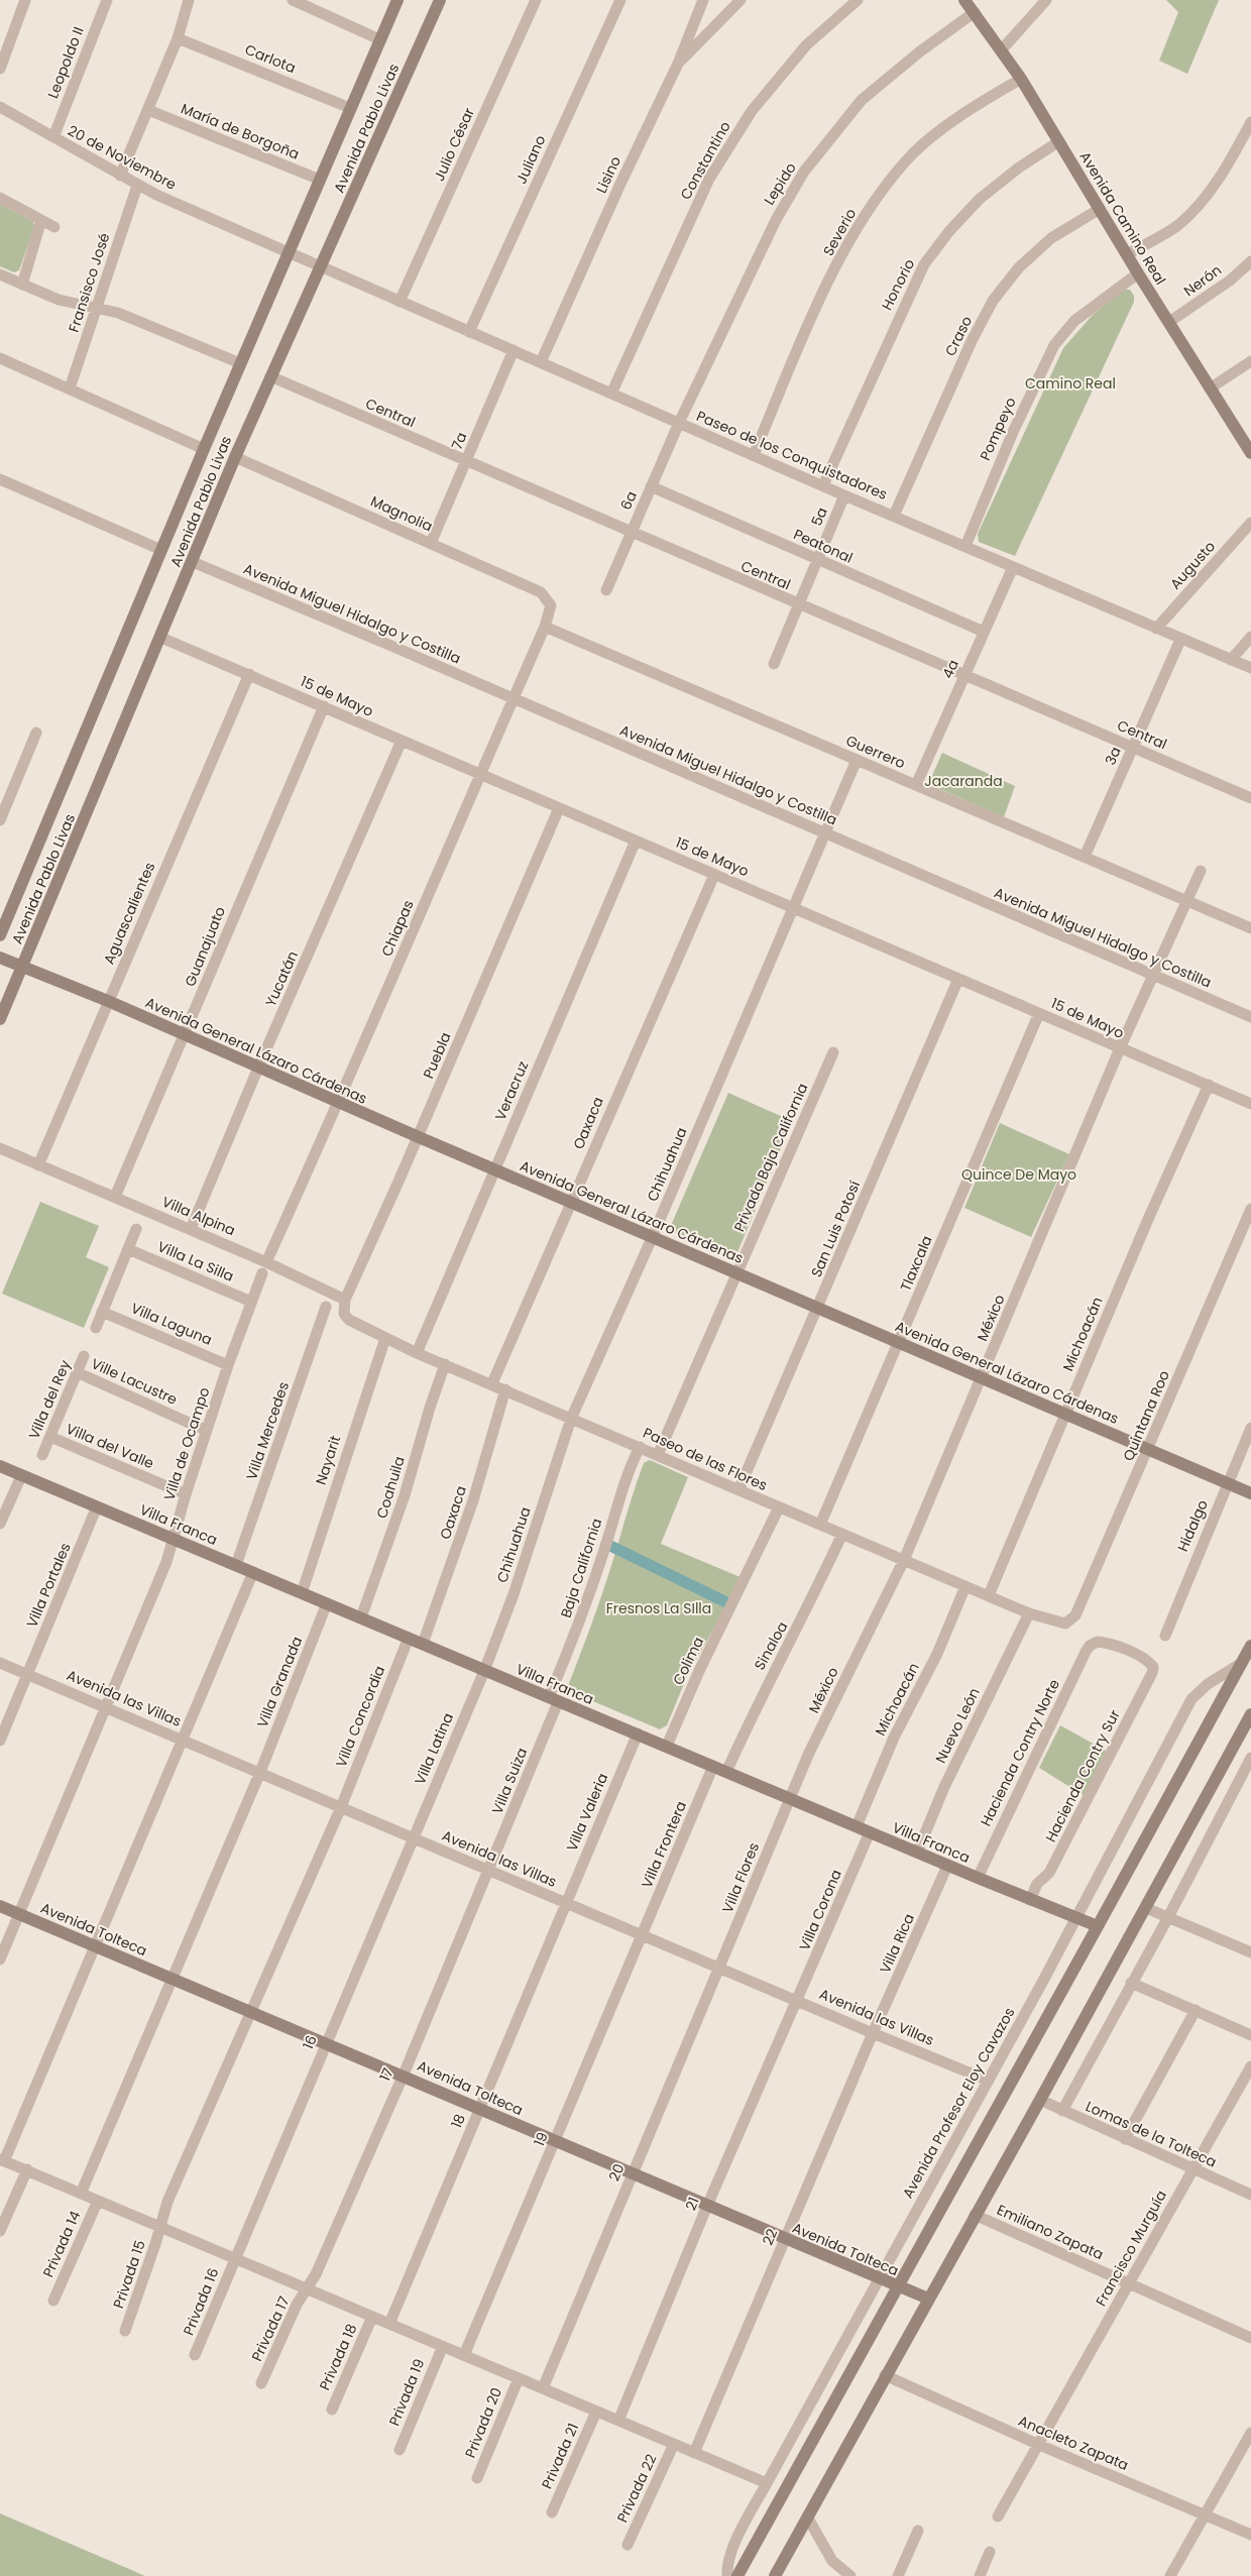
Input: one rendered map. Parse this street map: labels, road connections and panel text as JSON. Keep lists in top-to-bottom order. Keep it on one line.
{"streets":{"main road":["Avenida Pablo Livas","Avenida Camino Real","Avenida General Lázaro Cárdenas","Villa Franca","Avenida Tolteca"],"street":["Carlota","Leopoldo II","María de Borgoña","Julio César","20 de Noviembre","Juliano","Constantino","Lisino","Lepido","Severio","Nerón","Fransisco José","Honorio","Craso","Central","Pompeyo","7a","Paseo de los Conquistadores","6a","Magnolia","5a","Peatonal","Augusto","Avenida Miguel Hidalgo y Costilla","4a","15 de Mayo","Guerrero","3a","Aguascalientes","Chiapas","Guanajuato","Yucatán","Puebla","Veracruz","Oaxaca","Privada Baja California","Chihuahua","Villa Alpina","San Luis Potosí","Villa La Silla","Tlaxcala","México","Villa Laguna","Michoacán","Ville Lacustre","Villa del Rey","Quintana Roo","Villa Mercedes","Villa de Ocampo","Villa del Valle","Paseo de las Flores","Nayarit","Coahuila","Hidalgo","Baja California","Villa Portales","Sinaloa","Colima","Villa Granada","Avenida las Villas","Villa Concordia","Nuevo León","Villa Latina","Hacienda Contry Norte","Hacienda Contry Sur","Villa Suiza","Villa Valeria","Villa Frontera","Villa Flores","Villa Corona","Villa Rica","16","17","Avenida Profesor Eloy Cavazos","18","Lomas de la Tolteca","19","20","21","Emiliano Zapata","22","Privada 14","Francisco Murguía","Privada 15","Privada 16","Privada 17","Privada 18","Privada 19","Privada 20","Anacleto Zapata","Privada 21","Privada 22"]},"crossings":[["Carlota","Avenida Pablo Livas"],["Leopoldo II","20 de Noviembre"],["Avenida Pablo Livas","María de Borgoña"],["Avenida Pablo Livas","20 de Noviembre"],["Avenida Pablo Livas","Central"],["Avenida Pablo Livas","Paseo de los Conquistadores"],["Avenida Pablo Livas","Magnolia"],["Avenida Pablo Livas","Avenida Miguel Hidalgo y Costilla"],["Avenida Pablo Livas","15 de Mayo"],["Avenida Pablo Livas","Avenida General Lázaro Cárdenas"],["Julio César","Paseo de los Conquistadores"],["20 de Noviembre","Fransisco José"],["20 de Noviembre","Paseo de los Conquistadores"],["Juliano","Paseo de los Conquistadores"],["Constantino","Paseo de los Conquistadores"],["Lisino","Paseo de los Conquistadores"],["Lepido","Avenida Camino Real"],["Lepido","Paseo de los Conquistadores"],["Lepido","6a"],["Avenida Camino Real","Severio"],["Avenida Camino Real","Nerón"],["Avenida Camino Real","Honorio"],["Avenida Camino Real","Craso"],["Avenida Camino Real","Pompeyo"],["Severio","Paseo de los Conquistadores"],["Honorio","Paseo de los Conquistadores"],["Craso","Paseo de los Conquistadores"],["Central","7a"],["Central","6a"],["Central","5a"],["Central","4a"],["Central","3a"],["Pompeyo","Paseo de los Conquistadores"],["7a","Paseo de los Conquistadores"],["7a","Magnolia"],["Paseo de los Conquistadores","6a"],["Paseo de los Conquistadores","5a"],["Paseo de los Conquistadores","Augusto"],["Paseo de los Conquistadores","4a"],["Paseo de los Conquistadores","3a"],["6a","Peatonal"],["Magnolia","Chiapas"],["5a","Peatonal"],["Peatonal","4a"],["Avenida Miguel Hidalgo y Costilla","Chiapas"],["Avenida Miguel Hidalgo y Costilla","Chihuahua"],["Avenida Miguel Hidalgo y Costilla","México"],["4a","Guerrero"],["15 de Mayo","Aguascalientes"],["15 de Mayo","Chiapas"],["15 de Mayo","Guanajuato"],["15 de Mayo","Yucatán"],["15 de Mayo","Puebla"],["15 de Mayo","Veracruz"],["15 de Mayo","Oaxaca"],["15 de Mayo","Chihuahua"],["15 de Mayo","San Luis Potosí"],["15 de Mayo","Tlaxcala"],["15 de Mayo","México"],["15 de Mayo","Michoacán"],["Guerrero","3a"],["Guerrero","Chiapas"],["Guerrero","Chihuahua"],["Guerrero","México"],["Aguascalientes","Avenida General Lázaro Cárdenas"],["Aguascalientes","Villa Alpina"],["Chiapas","Avenida General Lázaro Cárdenas"],["Chiapas","Villa Alpina"],["Guanajuato","Avenida General Lázaro Cárdenas"],["Guanajuato","Villa Alpina"],["Yucatán","Avenida General Lázaro Cárdenas"],["Yucatán","Villa Alpina"],["Avenida General Lázaro Cárdenas","Puebla"],["Avenida General Lázaro Cárdenas","Veracruz"],["Avenida General Lázaro Cárdenas","Oaxaca"],["Avenida General Lázaro Cárdenas","Privada Baja California"],["Avenida General Lázaro Cárdenas","Chihuahua"],["Avenida General Lázaro Cárdenas","San Luis Potosí"],["Avenida General Lázaro Cárdenas","Tlaxcala"],["Avenida General Lázaro Cárdenas","México"],["Avenida General Lázaro Cárdenas","Michoacán"],["Avenida General Lázaro Cárdenas","Quintana Roo"],["Avenida General Lázaro Cárdenas","Hidalgo"],["Puebla","Villa Alpina"],["Puebla","Paseo de las Flores"],["Veracruz","Paseo de las Flores"],["Oaxaca","Paseo de las Flores"],["Oaxaca","Villa Franca"],["Chihuahua","Paseo de las Flores"],["Chihuahua","Villa Franca"],["Chihuahua","Villa Latina"],["San Luis Potosí","Paseo de las Flores"],["Villa La Silla","Villa de Ocampo"],["Tlaxcala","Paseo de las Flores"],["México","Paseo de las Flores"],["México","Villa Franca"],["México","Villa Flores"],["Villa Laguna","Villa de Ocampo"],["Michoacán","Paseo de las Flores"],["Michoacán","Villa Franca"],["Ville Lacustre","Villa del Rey"],["Ville Lacustre","Villa de Ocampo"],["Villa del Rey","Villa del Valle"],["Quintana Roo","Paseo de las Flores"],["Villa Mercedes","Villa Franca"],["Villa de Ocampo","Villa del Valle"],["Villa de Ocampo","Villa Franca"],["Villa de Ocampo","Avenida las Villas"],["Villa de Ocampo","Avenida Tolteca"],["Paseo de las Flores","Nayarit"],["Paseo de las Flores","Coahuila"],["Paseo de las Flores","Baja California"],["Paseo de las Flores","Sinaloa"],["Paseo de las Flores","Colima"],["Paseo de las Flores","Nuevo León"],["Nayarit","Villa Franca"],["Coahuila","Villa Franca"],["Villa Franca","Baja California"],["Villa Franca","Villa Portales"],["Villa Franca","Sinaloa"],["Villa Franca","Colima"],["Villa Franca","Villa Granada"],["Villa Franca","Villa Concordia"],["Villa Franca","Nuevo León"],["Villa Franca","Villa Latina"],["Villa Franca","Hacienda Contry Norte"],["Villa Franca","Hacienda Contry Sur"],["Villa Franca","Villa Suiza"],["Villa Franca","Villa Valeria"],["Villa Franca","Villa Frontera"],["Villa Franca","Villa Flores"],["Villa Franca","Villa Corona"],["Villa Franca","Villa Rica"],["Villa Franca","Avenida Profesor Eloy Cavazos"],["Baja California","Villa Suiza"],["Villa Portales","Avenida las Villas"],["Villa Granada","Avenida las Villas"],["Villa Granada","Avenida Tolteca"],["Avenida las Villas","Villa Concordia"],["Avenida las Villas","Villa Latina"],["Avenida las Villas","Villa Suiza"],["Avenida las Villas","Villa Valeria"],["Avenida las Villas","Villa Frontera"],["Avenida las Villas","Villa Flores"],["Avenida las Villas","Villa Corona"],["Avenida las Villas","Villa Rica"],["Avenida las Villas","16"],["Avenida las Villas","17"],["Avenida las Villas","Avenida Profesor Eloy Cavazos"],["Avenida las Villas","18"],["Avenida las Villas","19"],["Avenida las Villas","20"],["Avenida las Villas","21"],["Avenida las Villas","22"],["Villa Concordia","Avenida Tolteca"],["Villa Concordia","Privada 15"],["Villa Latina","16"],["Hacienda Contry Norte","Hacienda Contry Sur"],["Villa Suiza","17"],["Villa Valeria","18"],["Villa Frontera","19"],["Villa Flores","20"],["Villa Corona","21"],["Avenida Tolteca","16"],["Avenida Tolteca","17"],["Avenida Tolteca","Avenida Profesor Eloy Cavazos"],["Avenida Tolteca","18"],["Avenida Tolteca","19"],["Avenida Tolteca","20"],["Avenida Tolteca","21"],["Avenida Tolteca","22"],["Avenida Tolteca","Privada 15"],["Villa Rica","22"],["16","Privada 16"],["17","Privada 17"],["Lomas de la Tolteca","Francisco Murguía"],["Emiliano Zapata","Francisco Murguía"],["Francisco Murguía","Anacleto Zapata"]],"parks":["Camino Real","Jacaranda","Quince De Mayo","Fresnos La SIlla"]}
